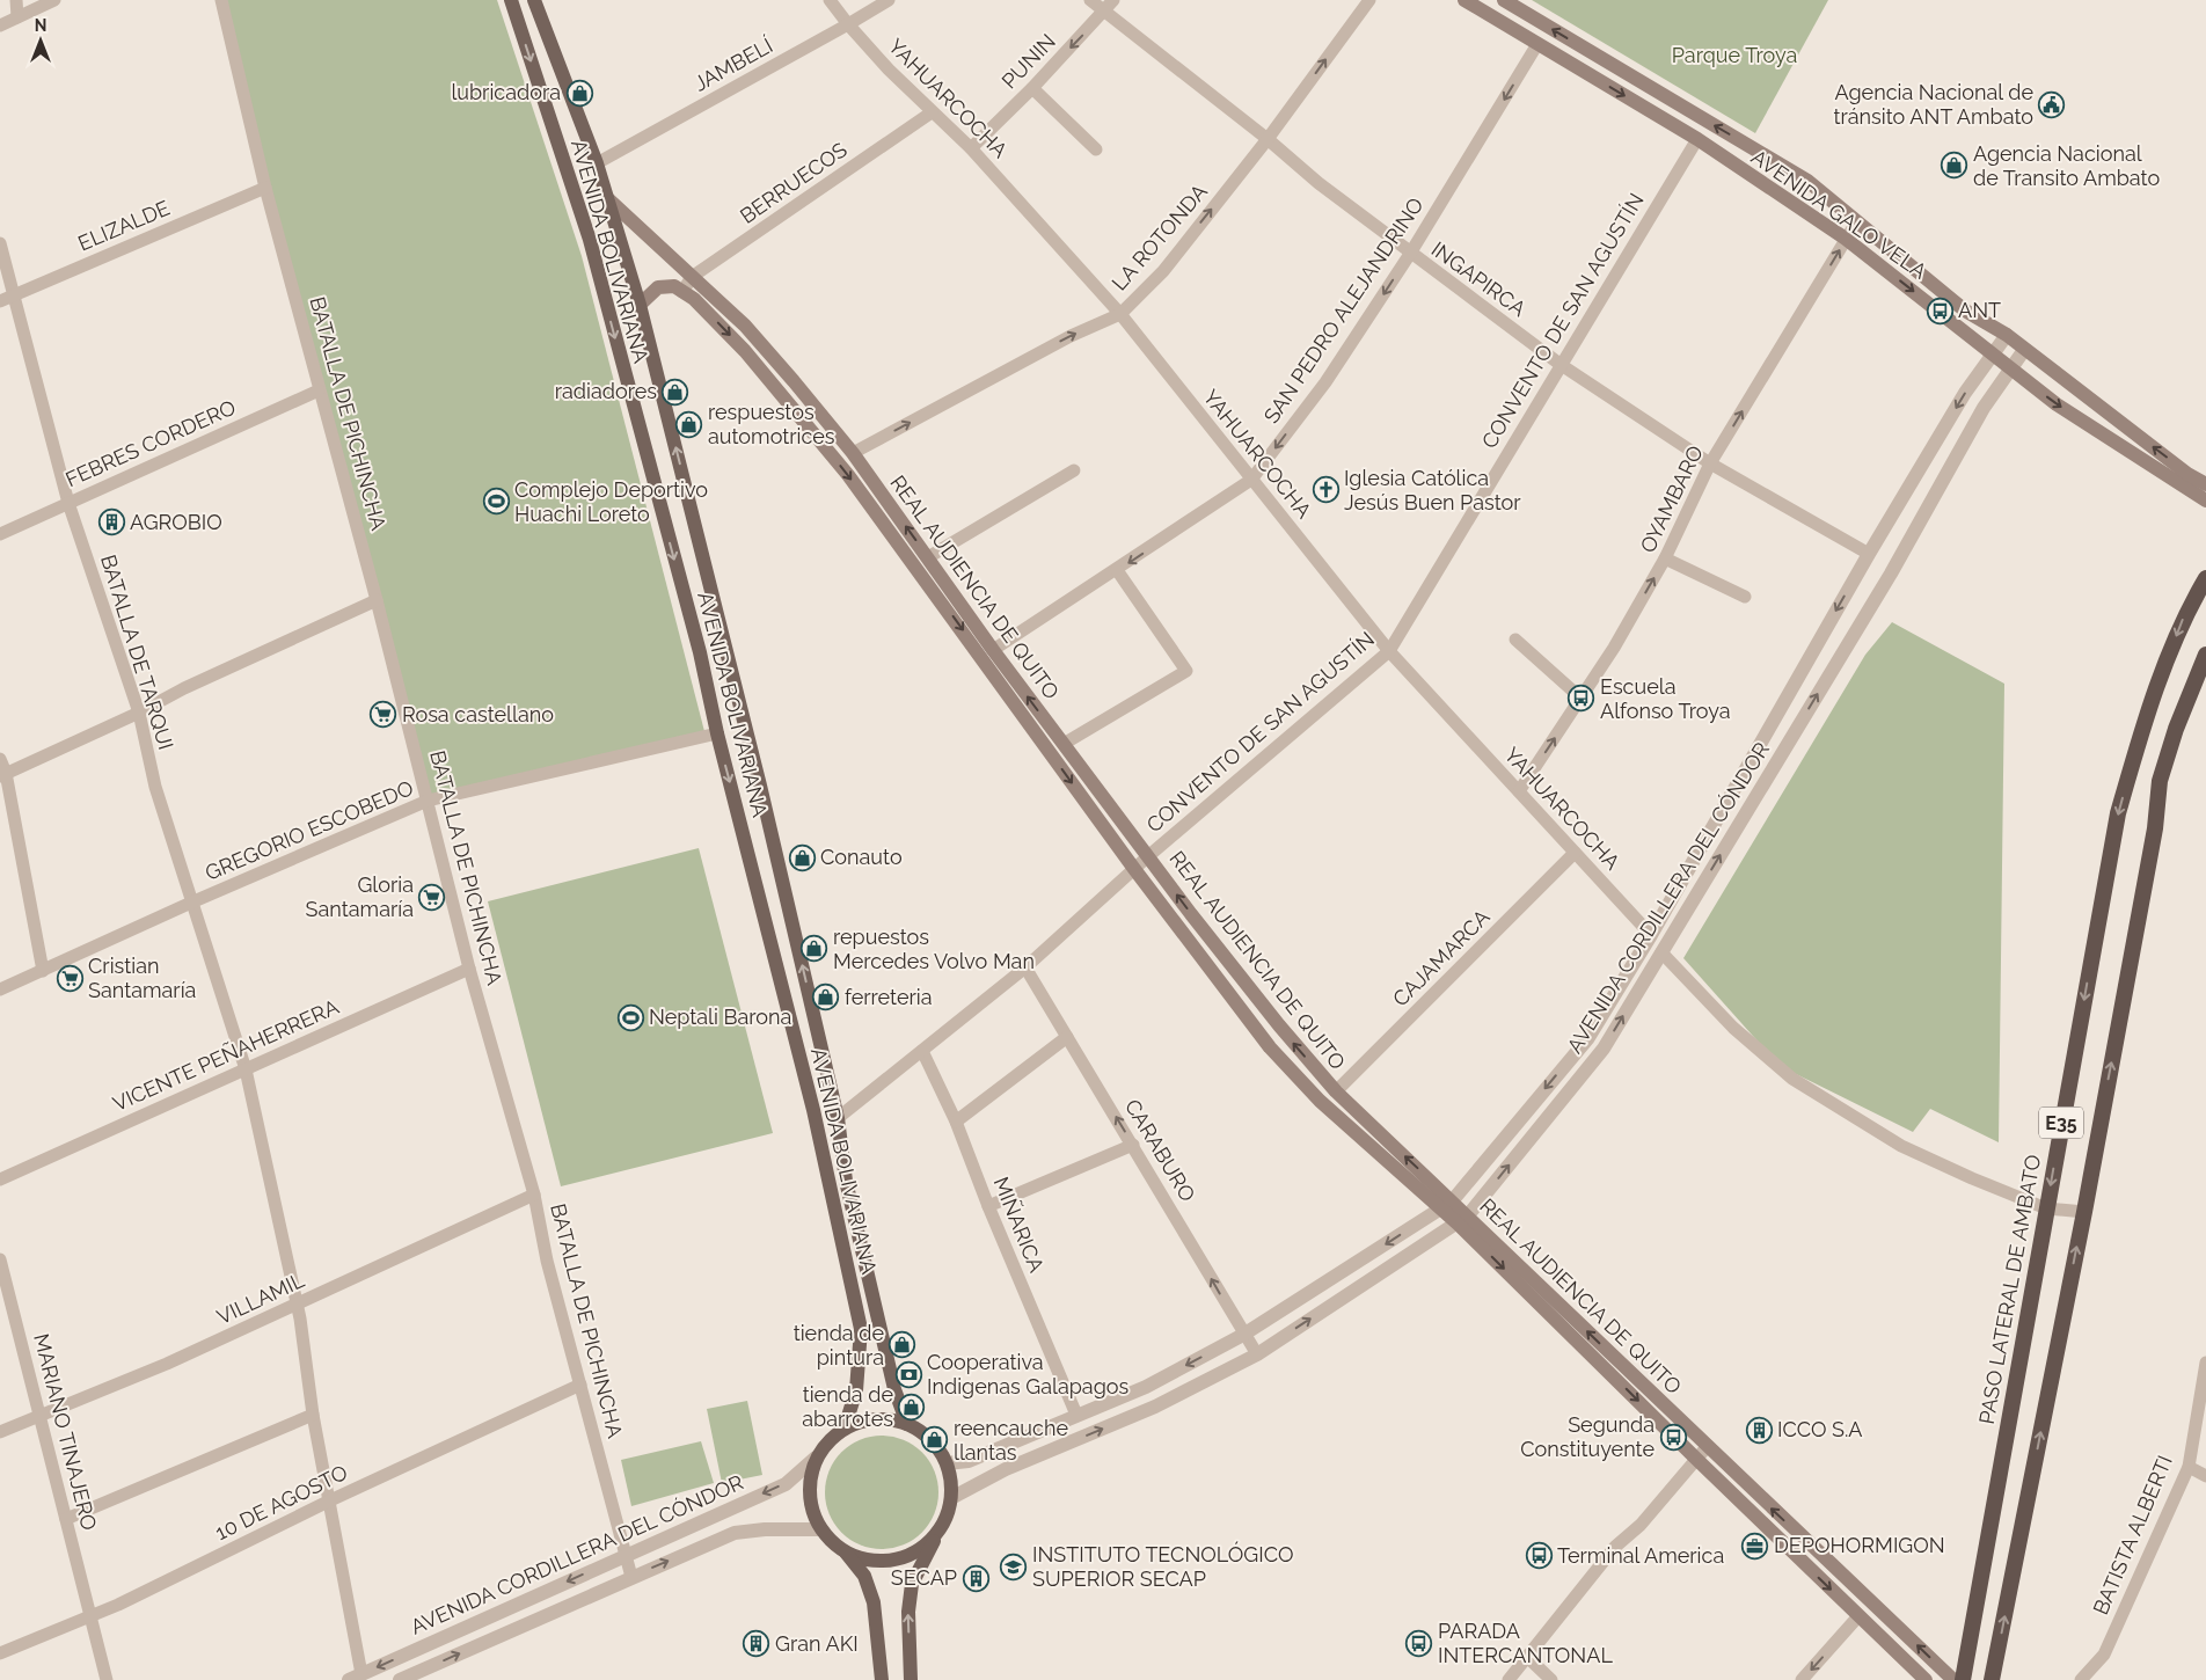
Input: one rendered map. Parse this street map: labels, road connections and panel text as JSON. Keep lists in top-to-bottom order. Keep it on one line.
{"streets":{"highway":["E35","PASO LATERAL DE AMBATO"],"main road":["AVENIDA GALO VELA","AVENIDA BOLIVARIANA","REAL AUDIENCIA DE QUITO"],"street":["PUNIN","JAMBELÍ","YAHUARCOCHA","BERRUECOS","ELIZALDE","LA ROTONDA","INGAPIRCA","SAN PEDRO ALEJANDRINO","CONVENTO DE SAN AGUSTÍN","BATALLA DE PICHINCHA","FEBRES CORDERO","OYAMBARO","BATALLA DE TARQUI","GREGORIO ESCOBEDO","AVENIDA CORDILLERA DEL CÓNDOR","CAJAMARCA","VICENTE PEÑAHERRERA","CARABURO","MIÑARICA","VILLAMIL","MARIANO TINAJERO","10 DE AGOSTO","BATISTA ALBERTI"]},"crossings":[["PUNIN","YAHUARCOCHA"],["PUNIN","INGAPIRCA"],["JAMBELÍ","YAHUARCOCHA"],["JAMBELÍ","AVENIDA BOLIVARIANA"],["YAHUARCOCHA","BERRUECOS"],["YAHUARCOCHA","LA ROTONDA"],["YAHUARCOCHA","SAN PEDRO ALEJANDRINO"],["YAHUARCOCHA","CONVENTO DE SAN AGUSTÍN"],["YAHUARCOCHA","OYAMBARO"],["YAHUARCOCHA","AVENIDA CORDILLERA DEL CÓNDOR"],["YAHUARCOCHA","CAJAMARCA"],["BERRUECOS","REAL AUDIENCIA DE QUITO"],["AVENIDA GALO VELA","SAN PEDRO ALEJANDRINO"],["AVENIDA GALO VELA","CONVENTO DE SAN AGUSTÍN"],["AVENIDA GALO VELA","OYAMBARO"],["AVENIDA GALO VELA","AVENIDA CORDILLERA DEL CÓNDOR"],["ELIZALDE","BATALLA DE PICHINCHA"],["ELIZALDE","BATALLA DE TARQUI"],["LA ROTONDA","INGAPIRCA"],["LA ROTONDA","REAL AUDIENCIA DE QUITO"],["AVENIDA BOLIVARIANA","CONVENTO DE SAN AGUSTÍN"],["AVENIDA BOLIVARIANA","REAL AUDIENCIA DE QUITO"],["AVENIDA BOLIVARIANA","GREGORIO ESCOBEDO"],["AVENIDA BOLIVARIANA","AVENIDA CORDILLERA DEL CÓNDOR"],["INGAPIRCA","SAN PEDRO ALEJANDRINO"],["INGAPIRCA","CONVENTO DE SAN AGUSTÍN"],["INGAPIRCA","OYAMBARO"],["INGAPIRCA","AVENIDA CORDILLERA DEL CÓNDOR"],["SAN PEDRO ALEJANDRINO","REAL AUDIENCIA DE QUITO"],["CONVENTO DE SAN AGUSTÍN","REAL AUDIENCIA DE QUITO"],["CONVENTO DE SAN AGUSTÍN","CARABURO"],["CONVENTO DE SAN AGUSTÍN","MIÑARICA"],["BATALLA DE PICHINCHA","FEBRES CORDERO"],["BATALLA DE PICHINCHA","GREGORIO ESCOBEDO"],["BATALLA DE PICHINCHA","AVENIDA CORDILLERA DEL CÓNDOR"],["BATALLA DE PICHINCHA","VICENTE PEÑAHERRERA"],["BATALLA DE PICHINCHA","VILLAMIL"],["BATALLA DE PICHINCHA","10 DE AGOSTO"],["FEBRES CORDERO","BATALLA DE TARQUI"],["REAL AUDIENCIA DE QUITO","AVENIDA CORDILLERA DEL CÓNDOR"],["REAL AUDIENCIA DE QUITO","CAJAMARCA"],["BATALLA DE TARQUI","GREGORIO ESCOBEDO"],["BATALLA DE TARQUI","VICENTE PEÑAHERRERA"],["BATALLA DE TARQUI","VILLAMIL"],["AVENIDA CORDILLERA DEL CÓNDOR","CARABURO"],["AVENIDA CORDILLERA DEL CÓNDOR","MIÑARICA"],["VILLAMIL","MARIANO TINAJERO"],["MARIANO TINAJERO","10 DE AGOSTO"]],"one_way":["PUNIN","LA ROTONDA","SAN PEDRO ALEJANDRINO","OYAMBARO","CARABURO"],"parks":["Parque Troya"],"places":{"shop":["lubricadora","Agencia Nacional de Transito Ambato","radiadores","respuestos automotrices","Conauto","repuestos Mercedes Volvo Man","ferreteria","tienda de pintura","tienda de abarrotes","reencauche llantas"],"public building":["Agencia Nacional de tránsito ANT Ambato"],"bus stop":["ANT","Escuela Alfonso Troya","Segunda Constituyente","Terminal America","PARADA INTERCANTONAL"],"church":["Iglesia Católica Jesús Buen Pastor"],"sports":["Complejo Deportivo Huachi Loreto","Neptali Barona"],"building":["AGROBIO","ICCO S.A","SECAP","Gran AKI"],"supermarket":["Rosa castellano","Gloria Santamaría","Cristian Santamaría"],"bank":["Cooperativa Indigenas Galapagos"],"office":["DEPOHORMIGON"],"school or university":["INSTITUTO TECNOLÓGICO SUPERIOR SECAP"]},"north":"top"}
